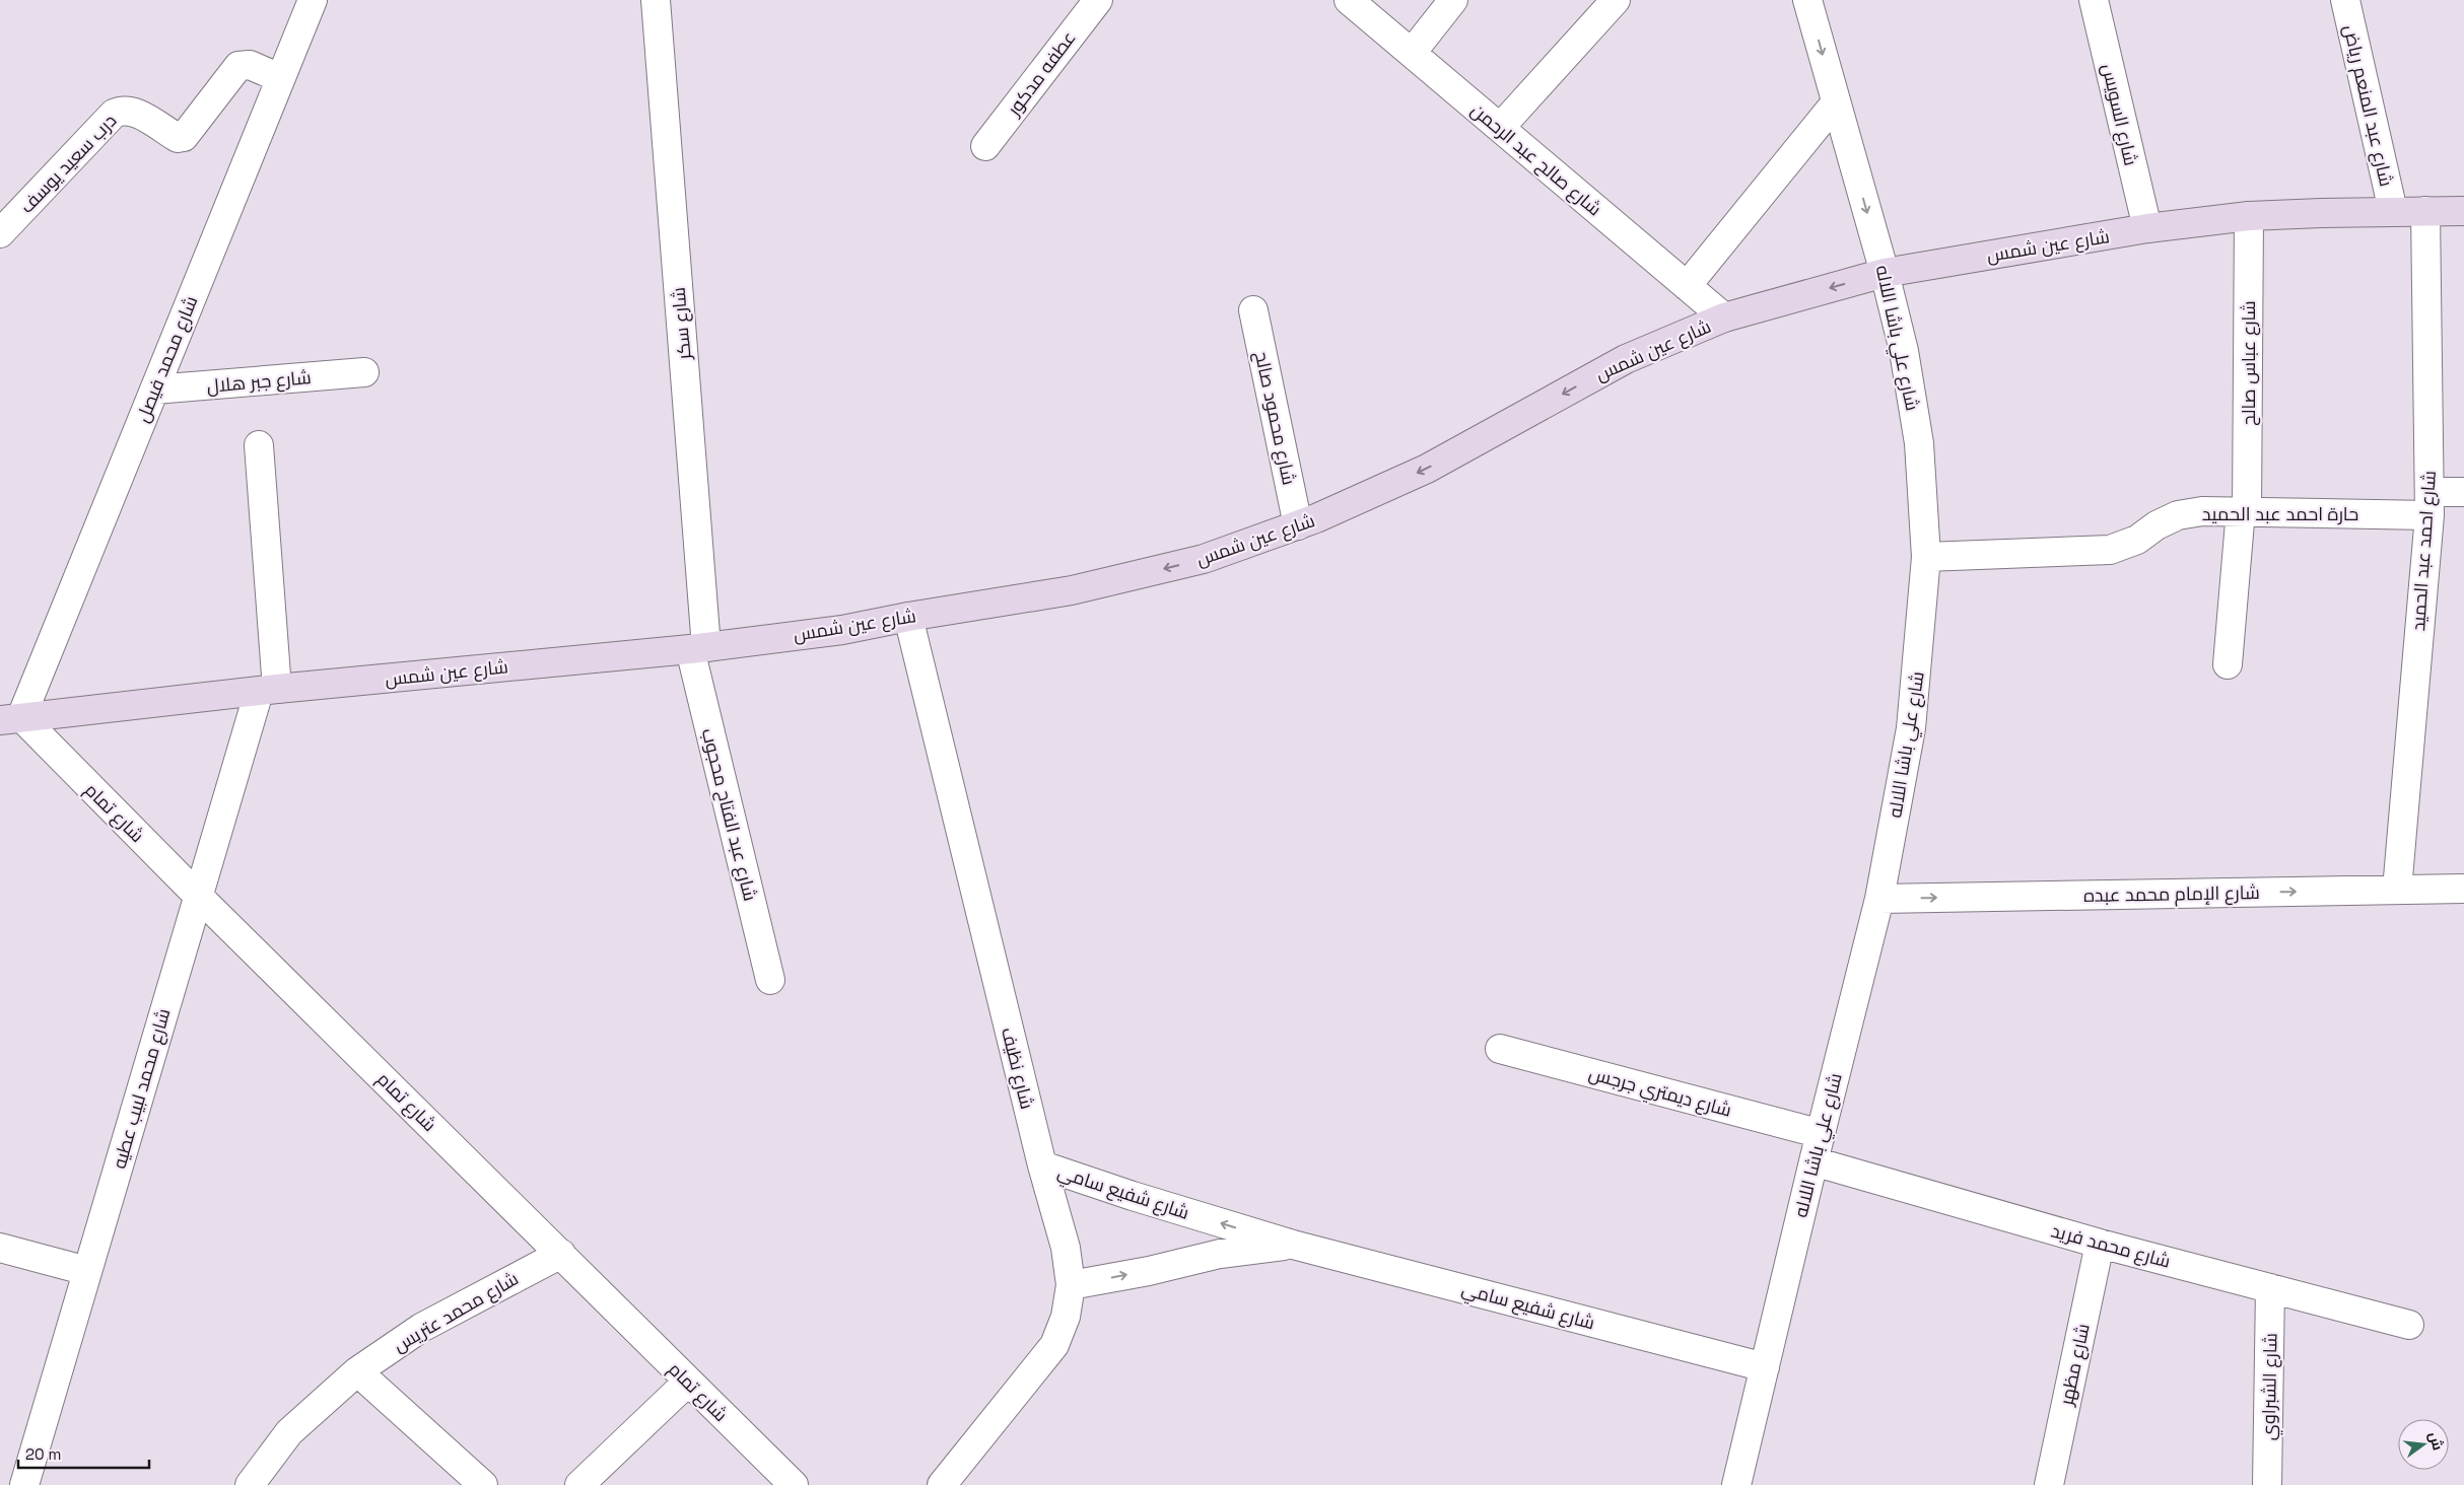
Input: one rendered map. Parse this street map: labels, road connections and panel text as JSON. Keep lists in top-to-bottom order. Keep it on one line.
{"streets":{"main road":["شارع عين شمس"],"street":["عطفه مدكور","شارع عبد المنعم رياض","شارع السويس","شارع صالح عبد الرحمن","درب سعيد يوسف","شارع سكر","شارع علي باشا اللاله","شارع محمد فيصل","شارع عباس صالح","شارع جبر هلال","شارع محمود صالح","حارة احمد عبد الحميد","شارع احمد عبد الحميد","شارع تمام","شارع عبد الفتاح محجوب","شارع الإمام محمد عبده","شارع نظيف","شارع محمد لبيب عطيه","شارع ديمتري جرجس","شارع شفيع سامي","شارع محمد فريد","شارع محمد عتريس","شارع مظهر","شارع الشبراوي"]},"crossings":[["شارع عبد المنعم رياض","شارع عين شمس"],["شارع السويس","شارع عين شمس"],["شارع صالح عبد الرحمن","شارع عين شمس"],["درب سعيد يوسف","شارع محمد فيصل"],["شارع عين شمس","شارع سكر"],["شارع عين شمس","شارع علي باشا اللاله"],["شارع عين شمس","شارع محمد فيصل"],["شارع عين شمس","شارع عباس صالح"],["شارع عين شمس","شارع محمود صالح"],["شارع عين شمس","شارع احمد عبد الحميد"],["شارع عين شمس","شارع تمام"],["شارع عين شمس","شارع عبد الفتاح محجوب"],["شارع عين شمس","شارع نظيف"],["شارع عين شمس","شارع محمد لبيب عطيه"],["شارع سكر","شارع عبد الفتاح محجوب"],["شارع علي باشا اللاله","حارة احمد عبد الحميد"],["شارع علي باشا اللاله","شارع الإمام محمد عبده"],["شارع علي باشا اللاله","شارع ديمتري جرجس"],["شارع علي باشا اللاله","شارع شفيع سامي"],["شارع علي باشا اللاله","شارع محمد فريد"],["شارع محمد فيصل","شارع جبر هلال"],["شارع محمد فيصل","شارع تمام"],["شارع عباس صالح","حارة احمد عبد الحميد"],["حارة احمد عبد الحميد","شارع احمد عبد الحميد"],["شارع احمد عبد الحميد","شارع الإمام محمد عبده"],["شارع تمام","شارع محمد لبيب عطيه"],["شارع تمام","شارع محمد عتريس"],["شارع نظيف","شارع شفيع سامي"],["شارع محمد فريد","شارع مظهر"],["شارع محمد فريد","شارع الشبراوي"]],"one_way":["شارع عين شمس","شارع الإمام محمد عبده"],"scale_bar":"20 m","north":"right"}
